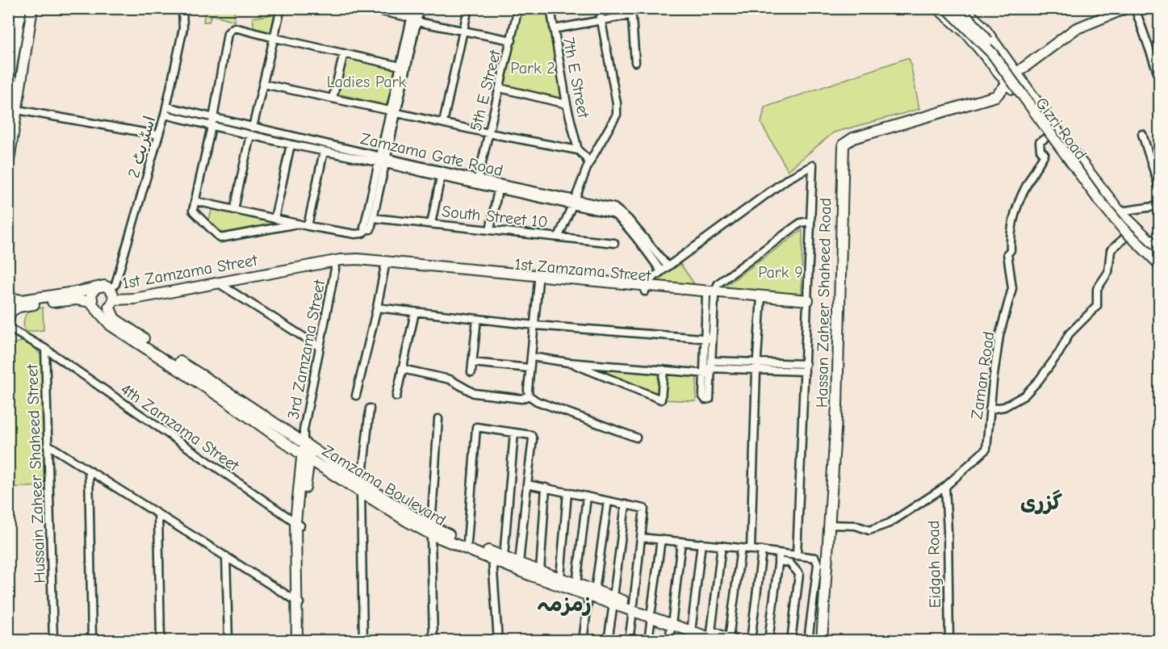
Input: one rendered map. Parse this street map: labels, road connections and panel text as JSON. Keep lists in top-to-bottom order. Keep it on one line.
{"streets":{"main road":["Gizri Road","1st Zamzama Street","Hassan Zaheer Shaheed Road","Zamzama Boulevard"],"street":["7th E Street","5th E Street","اسٹریٹ 2","Zamzama Gate Road","South Street 10","3rd Zamzama Street","Zaman Road","4th Zamzama Street","Hussain Zaheer Shaheed Street","Eidgah Road"]},"crossings":[["5th E Street","Zamzama Gate Road"],["Gizri Road","Hassan Zaheer Shaheed Road"],["Gizri Road","Zaman Road"],["اسٹریٹ 2","Zamzama Gate Road"],["اسٹریٹ 2","1st Zamzama Street"],["اسٹریٹ 2","Zamzama Boulevard"],["1st Zamzama Street","3rd Zamzama Street"],["1st Zamzama Street","Zamzama Boulevard"],["Hassan Zaheer Shaheed Road","Zaman Road"],["3rd Zamzama Street","Zamzama Boulevard"],["Zaman Road","Eidgah Road"],["4th Zamzama Street","Hussain Zaheer Shaheed Street"]],"districts":["گزری","زمزمہ"],"parks":["Park 2","Ladies Park","Park 9"]}
